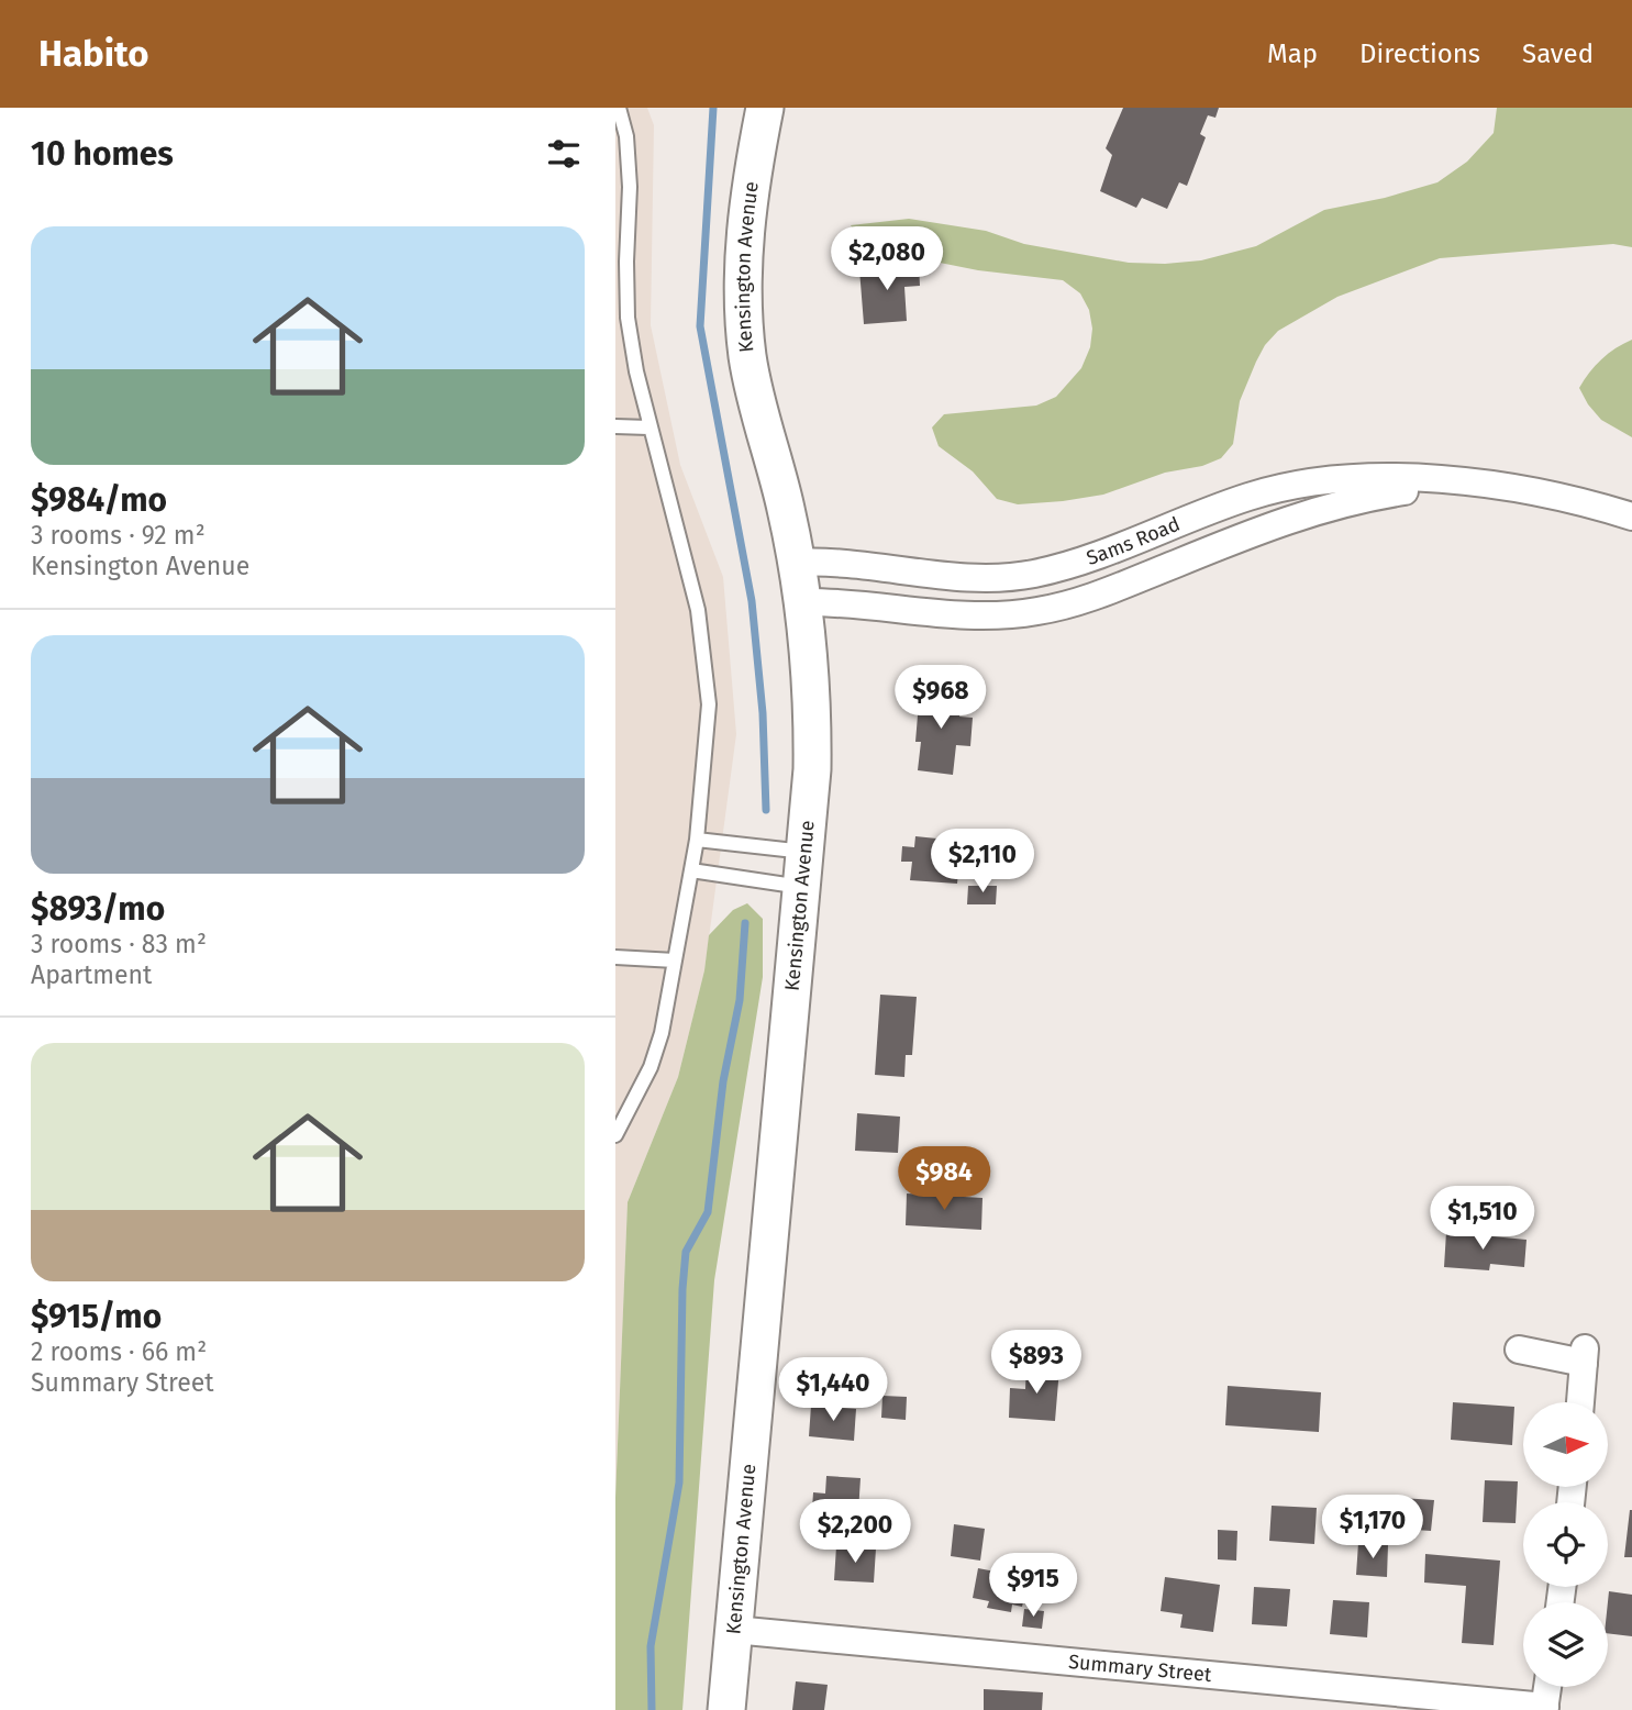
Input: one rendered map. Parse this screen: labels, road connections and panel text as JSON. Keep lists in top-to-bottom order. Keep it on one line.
{"streets":{"main road":["Kensington Avenue"],"street":["Sams Road","Summary Street"]},"crossings":[["Kensington Avenue","Sams Road"],["Kensington Avenue","Summary Street"]],"north":"right","page":{"header":"Habito","nav":["Map","Directions","Saved"],"heading":"10 homes","list":[{"name":"$984/mo","note":"3 rooms · 92 m² · Kensington Avenue"},{"name":"$893/mo","note":"3 rooms · 83 m² · Apartment"},{"name":"$915/mo","note":"2 rooms · 66 m² · Summary Street"}],"price":["$2,080","$968","$2,110","$984","$1,510","$893","$1,440","$1,170","$2,200","$915"]}}
